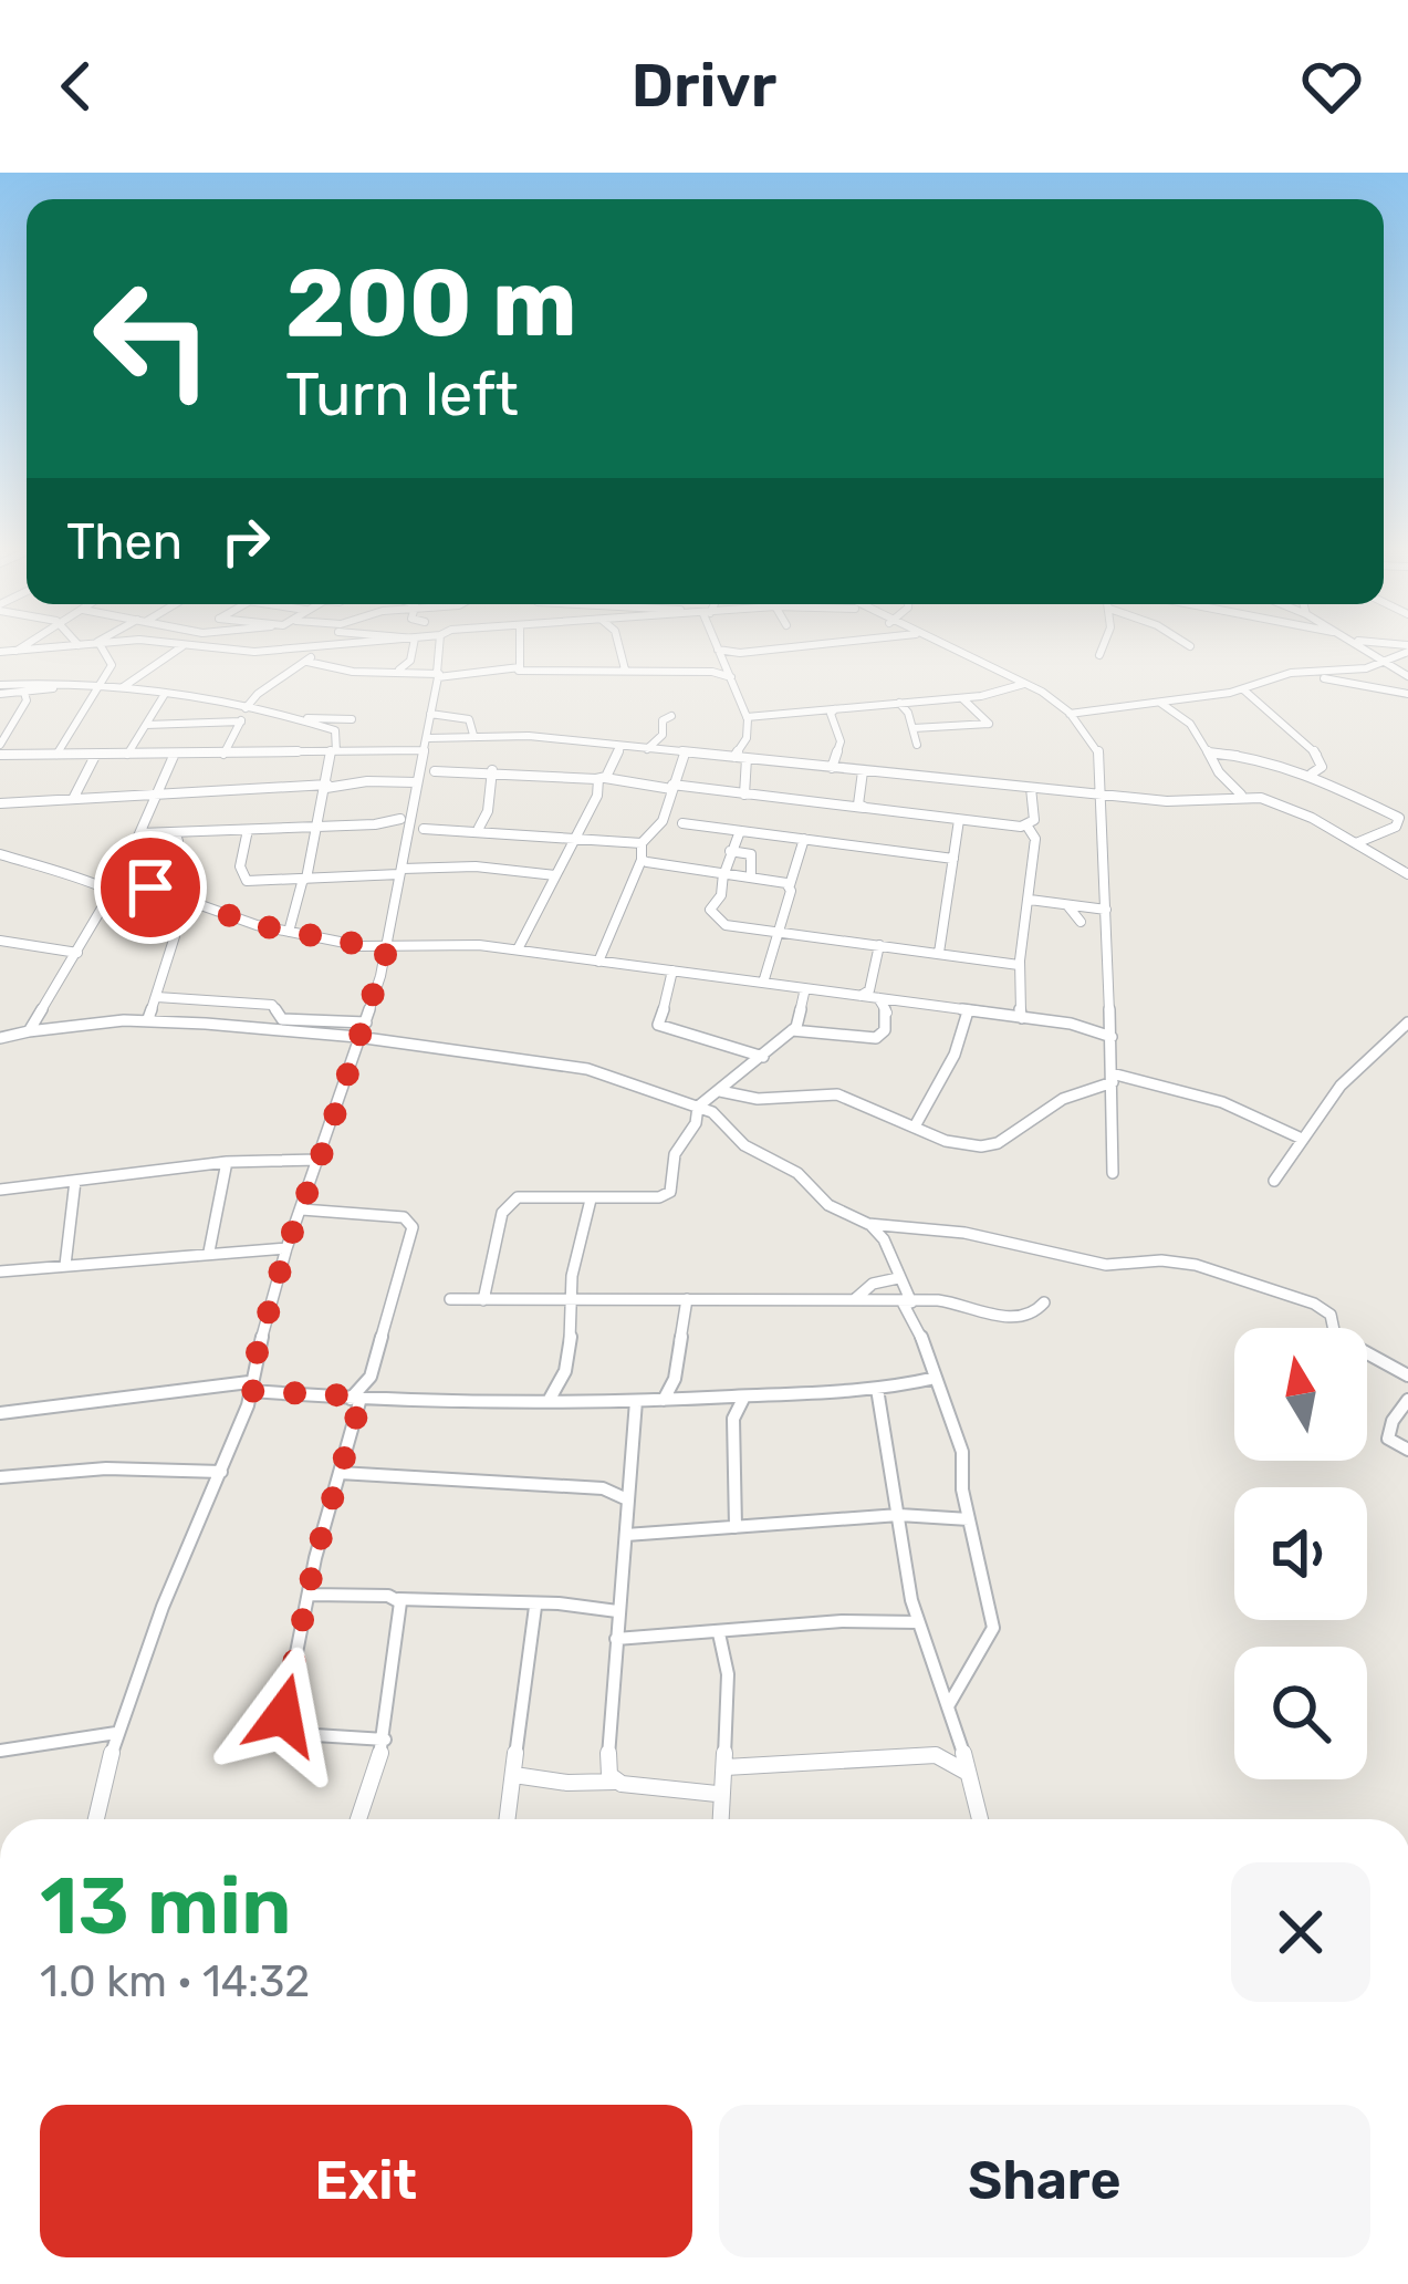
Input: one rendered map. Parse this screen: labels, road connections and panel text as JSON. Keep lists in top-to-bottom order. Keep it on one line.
{"north":"top","page":{"header":"Drivr","turn":["200 m","Turn left"],"then":"Then","heading":["13 min","1.0 km · 14:32"],"buttons":["Exit","Share"]}}
